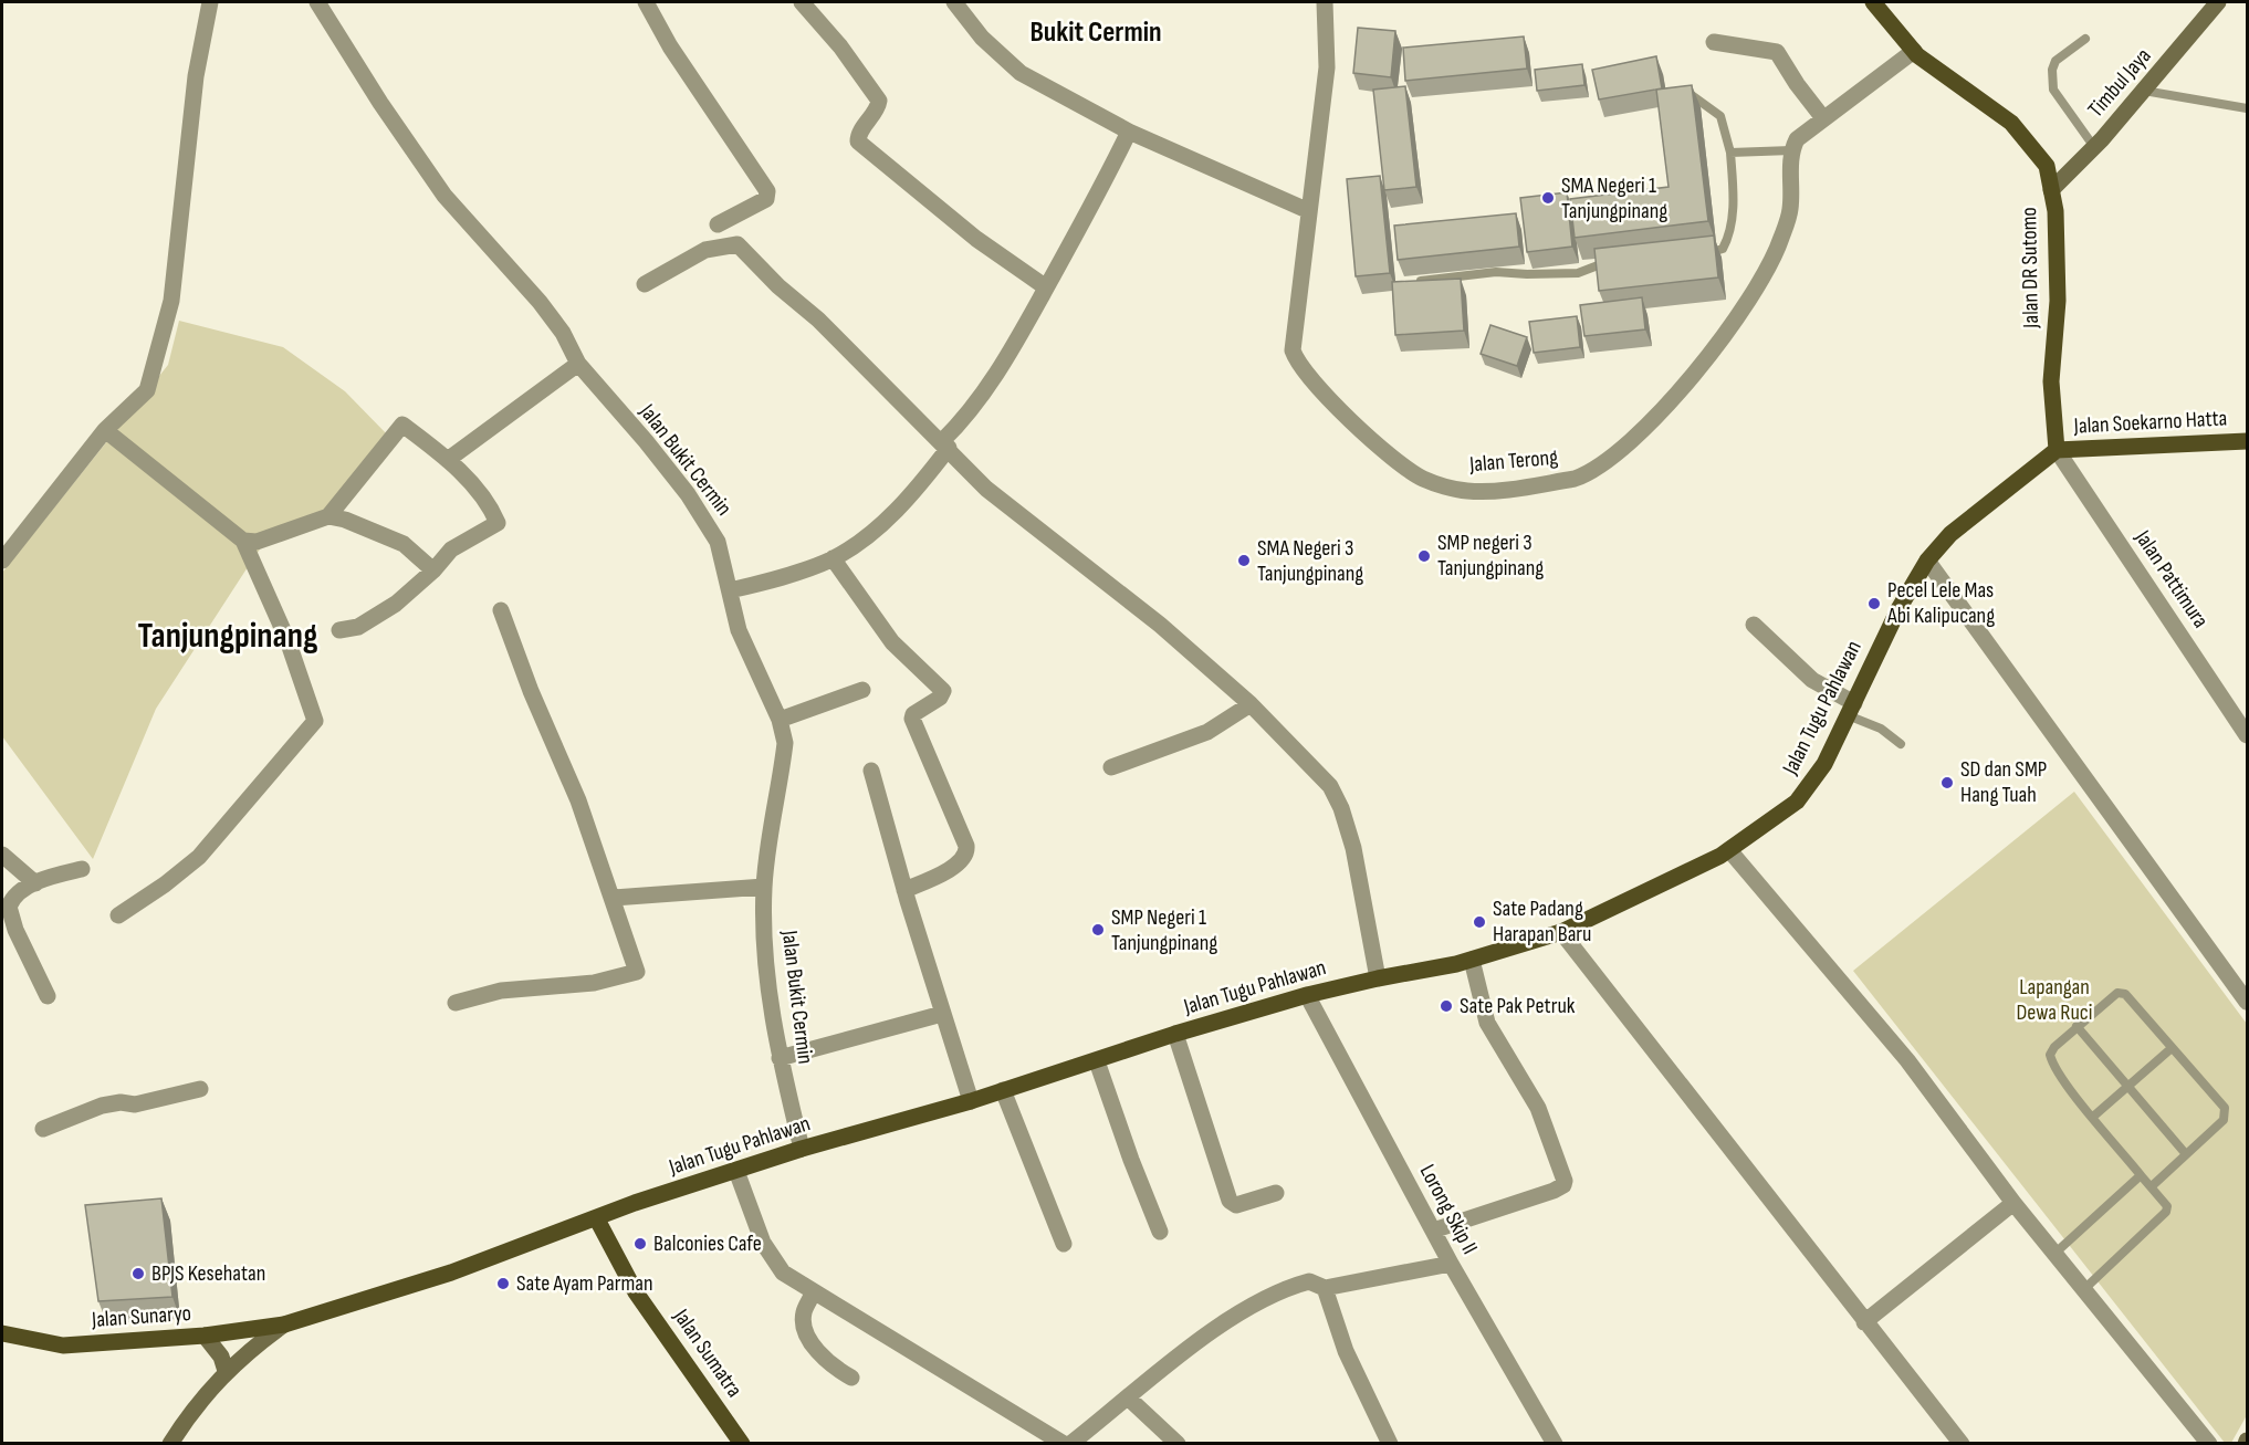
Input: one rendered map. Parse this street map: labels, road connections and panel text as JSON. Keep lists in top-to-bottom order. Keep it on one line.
{"streets":{"main road":["Jalan DR Sutomo","Jalan Soekarno Hatta","Jalan Tugu Pahlawan","Jalan Sunaryo","Jalan Sumatra"],"street":["Timbul Jaya","Jalan Bukit Cermin","Jalan Terong","Jalan Pattimura","Lorong Skip II"]},"crossings":[["Timbul Jaya","Jalan DR Sutomo"],["Jalan DR Sutomo","Jalan Soekarno Hatta"],["Jalan DR Sutomo","Jalan Pattimura"],["Jalan DR Sutomo","Jalan Tugu Pahlawan"],["Jalan Soekarno Hatta","Jalan Pattimura"],["Jalan Soekarno Hatta","Jalan Tugu Pahlawan"],["Jalan Bukit Cermin","Jalan Tugu Pahlawan"],["Jalan Pattimura","Jalan Tugu Pahlawan"],["Jalan Tugu Pahlawan","Lorong Skip II"],["Jalan Tugu Pahlawan","Jalan Sunaryo"],["Jalan Tugu Pahlawan","Jalan Sumatra"]],"districts":["Bukit Cermin","Tanjungpinang"],"parks":["Lapangan Dewa Ruci"],"places":["SMA Negeri 1 Tanjungpinang","SMP negeri 3 Tanjungpinang","SMA Negeri 3 Tanjungpinang","Pecel Lele Mas Abi Kalipucang","SD dan SMP Hang Tuah","Sate Padang Harapan Baru","SMP Negeri 1 Tanjungpinang","Sate Pak Petruk","Balconies Cafe","BPJS Kesehatan","Sate Ayam Parman"]}
